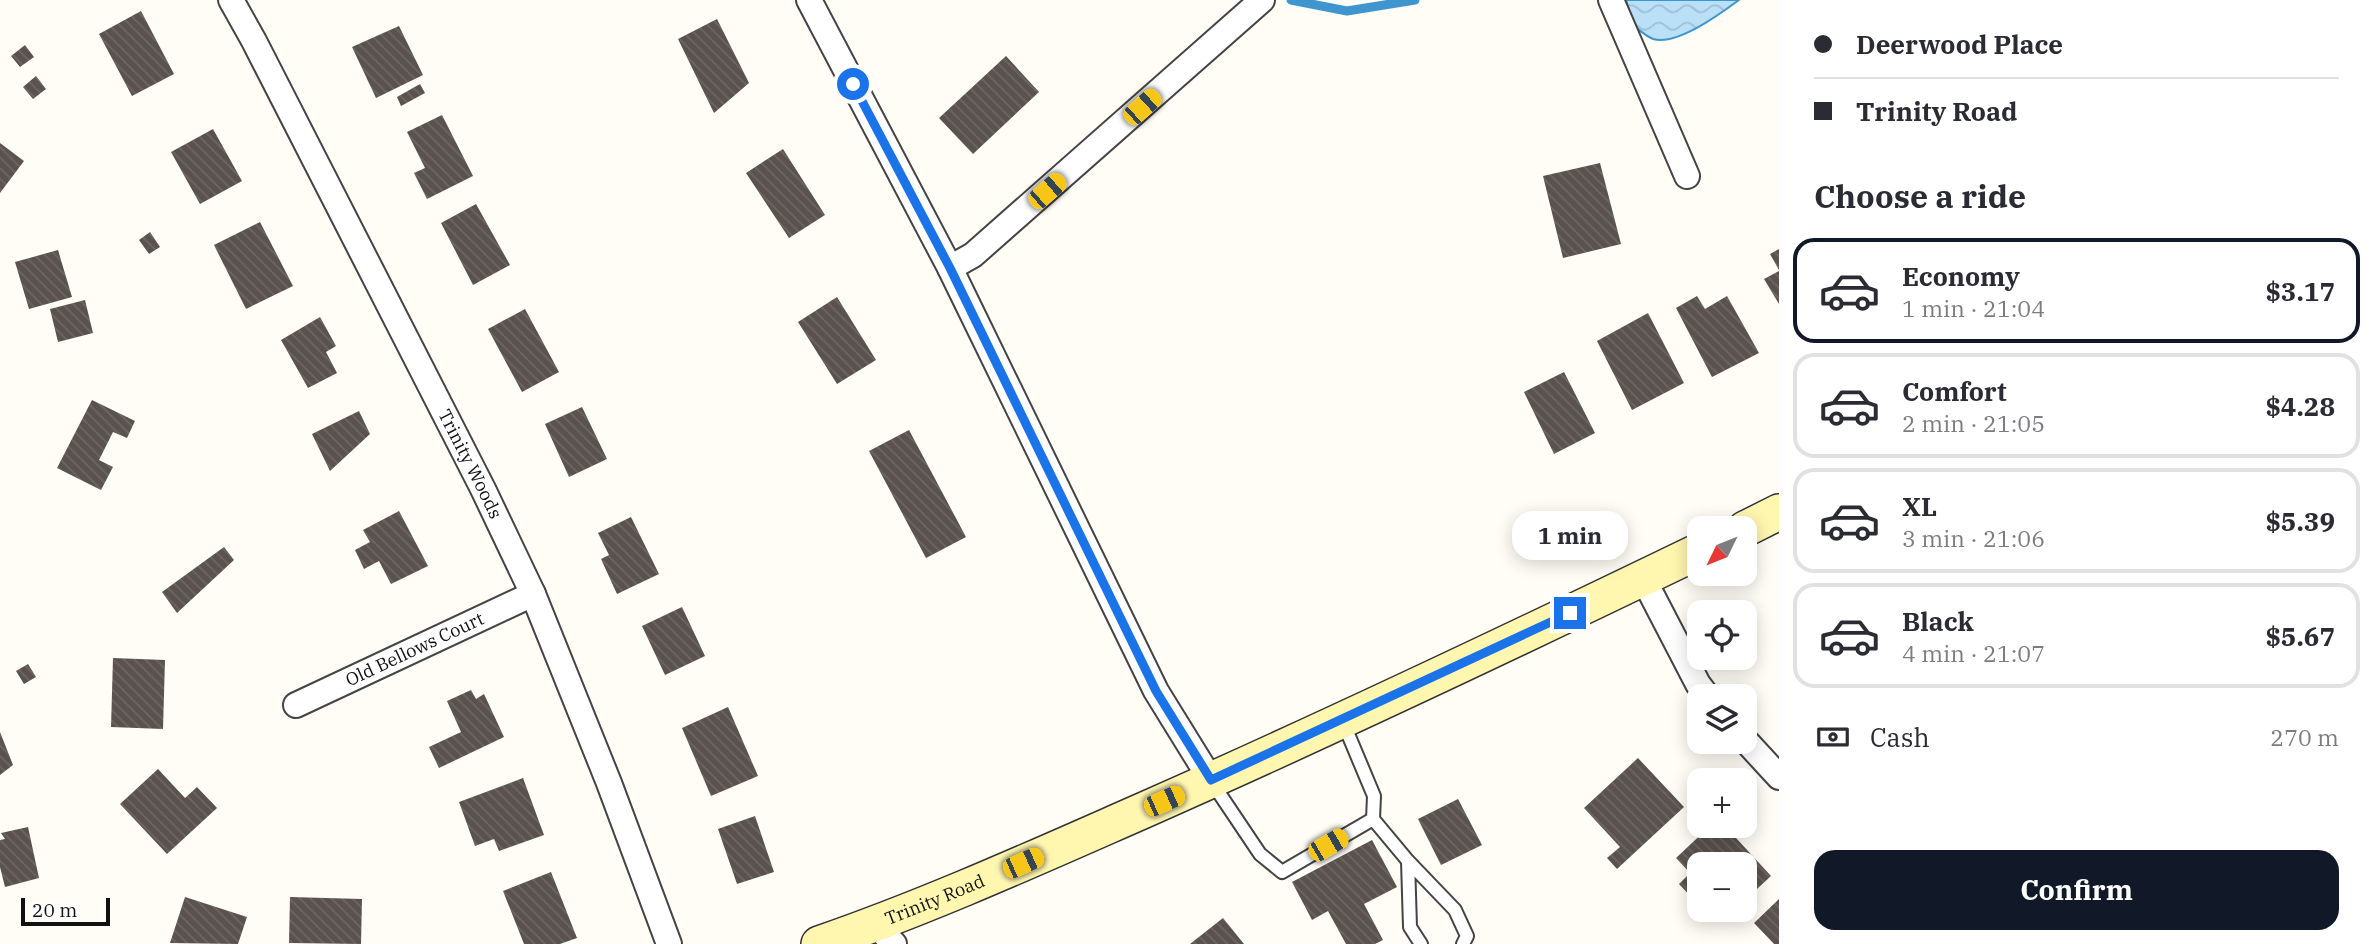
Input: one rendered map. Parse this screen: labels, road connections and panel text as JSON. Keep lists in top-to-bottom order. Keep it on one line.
{"streets":{"main road":["Trinity Road"],"street":["Trinity Woods","Old Bellows Court"]},"crossings":[["Trinity Woods","Old Bellows Court"]],"scale_bar":"20 m","north":"bottom left","page":{"banner":["Deerwood Place","Trinity Road"],"heading":"Choose a ride","list":[{"name":"Economy","note":"1 min · 21:04","value":"$3.17"},{"name":"Comfort","note":"2 min · 21:05","value":"$4.28"},{"name":"XL","note":"3 min · 21:06","value":"$5.39"},{"name":"Black","note":"4 min · 21:07","value":"$5.67"}],"bubble":"1 min","map_buttons":["+","−"],"pay":["Cash","270 m"],"buttons":"Confirm","scale":"20 m"}}
